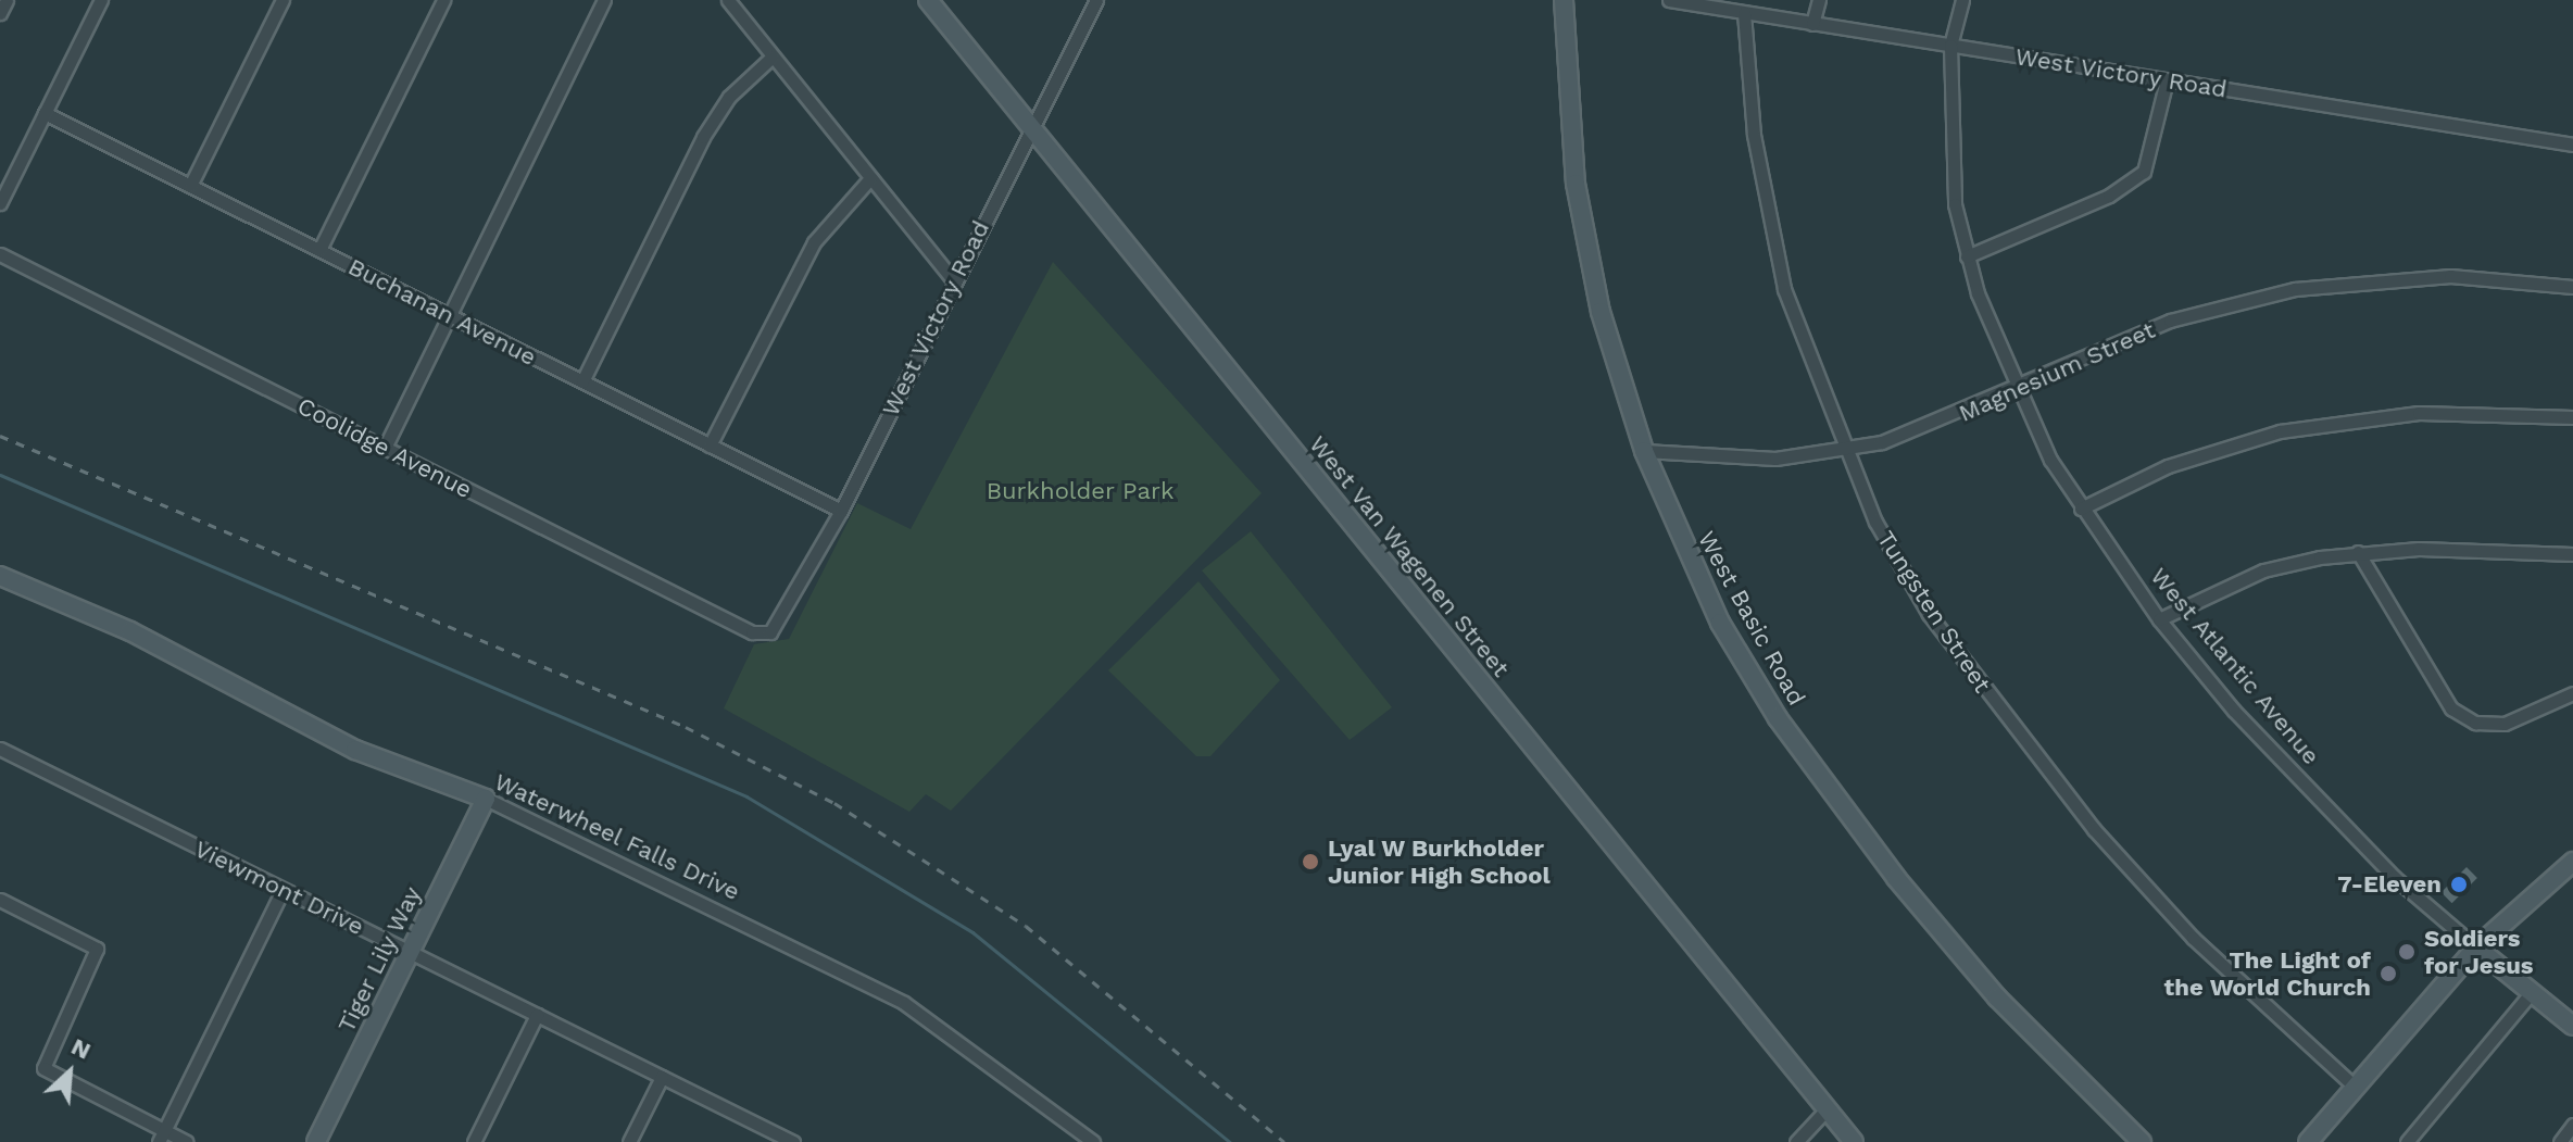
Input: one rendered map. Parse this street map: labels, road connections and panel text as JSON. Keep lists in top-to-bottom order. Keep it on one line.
{"streets":{"street":["West Victory Road","Buchanan Avenue","Magnesium Street","Coolidge Avenue","West Van Wagenen Street","Tungsten Street","West Basic Road","West Atlantic Avenue","Waterwheel Falls Drive","Viewmont Drive","Tiger Lily Way"]},"crossings":[["West Victory Road","Buchanan Avenue"],["West Victory Road","Coolidge Avenue"],["West Victory Road","West Van Wagenen Street"],["West Victory Road","Tungsten Street"],["West Victory Road","West Atlantic Avenue"],["Magnesium Street","Tungsten Street"],["Magnesium Street","West Basic Road"],["Magnesium Street","West Atlantic Avenue"],["Waterwheel Falls Drive","Tiger Lily Way"],["Viewmont Drive","Tiger Lily Way"]],"parks":["Burkholder Park"],"places":["Lyal W Burkholder Junior High School","7-Eleven","Soldiers for Jesus","The Light of the World Church"],"north":"top right"}
